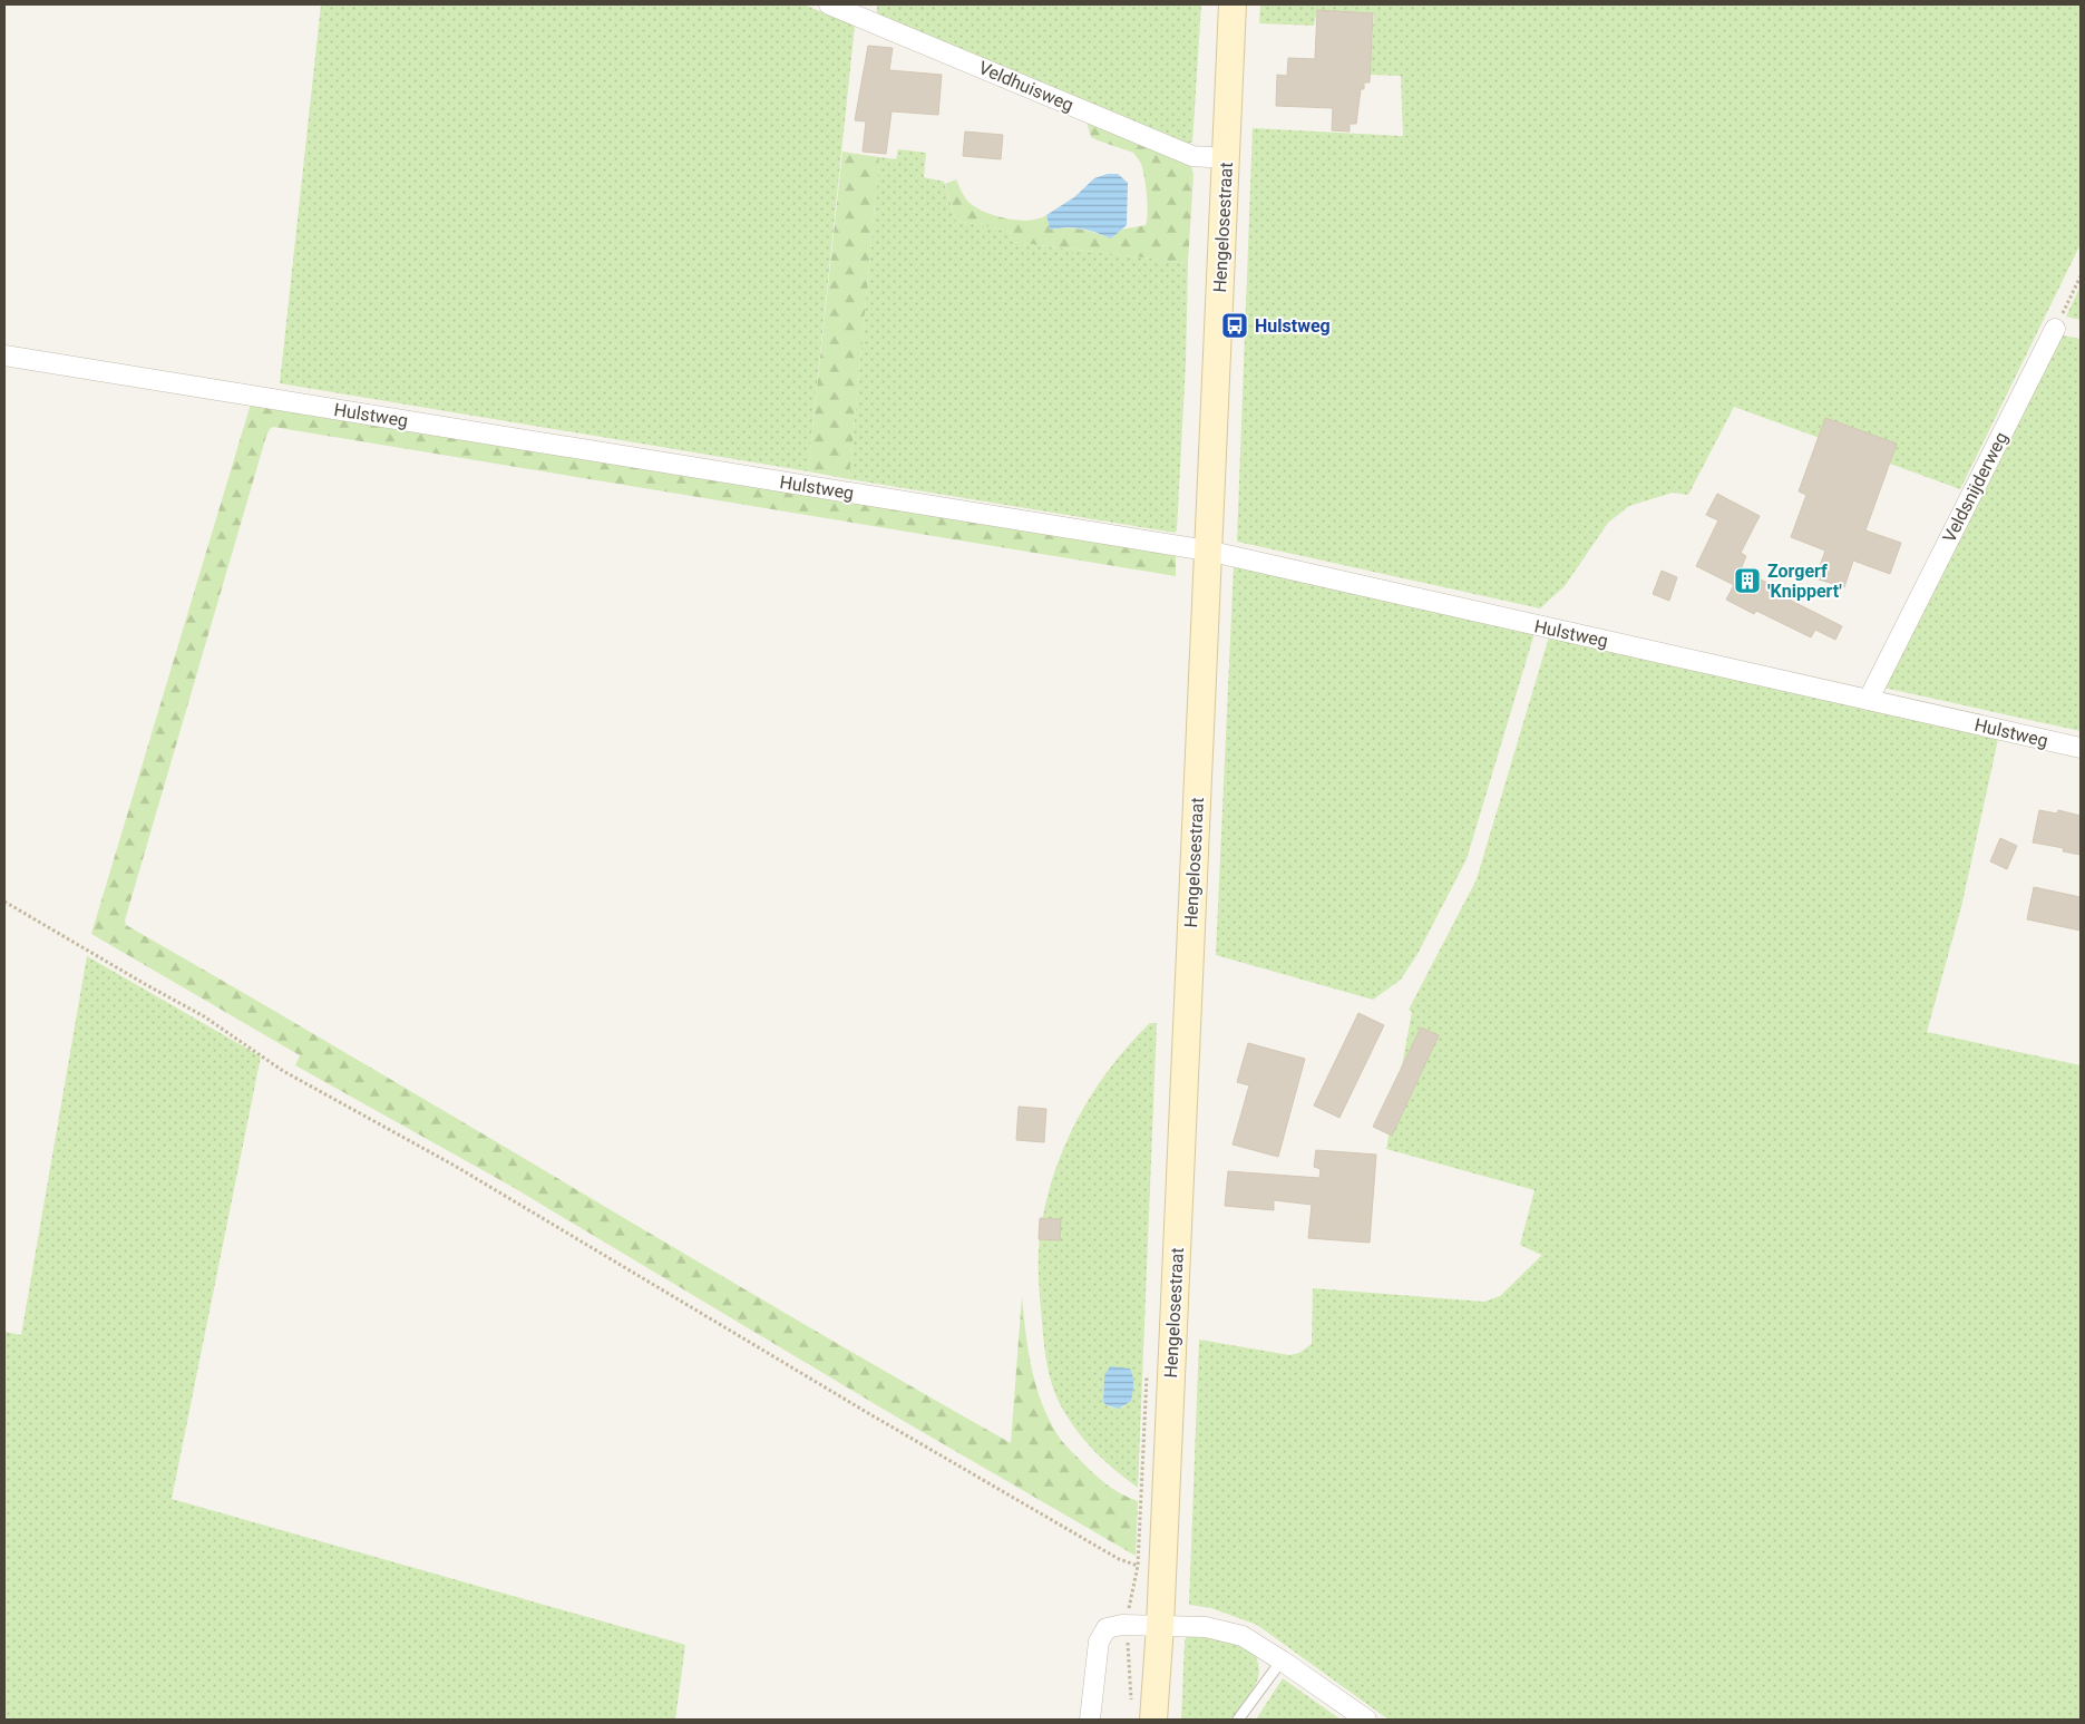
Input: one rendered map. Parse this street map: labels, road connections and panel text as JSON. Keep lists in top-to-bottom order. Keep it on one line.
{"streets":{"main road":["Hengelosestraat"],"street":["Veldhuisweg","Hulstweg","Veldsnijderweg"]},"crossings":[["Veldhuisweg","Hengelosestraat"],["Hengelosestraat","Hulstweg"],["Hulstweg","Veldsnijderweg"]],"places":{"bus stop":["Hulstweg"],"building":["Zorgerf 'Knippert'"]}}
